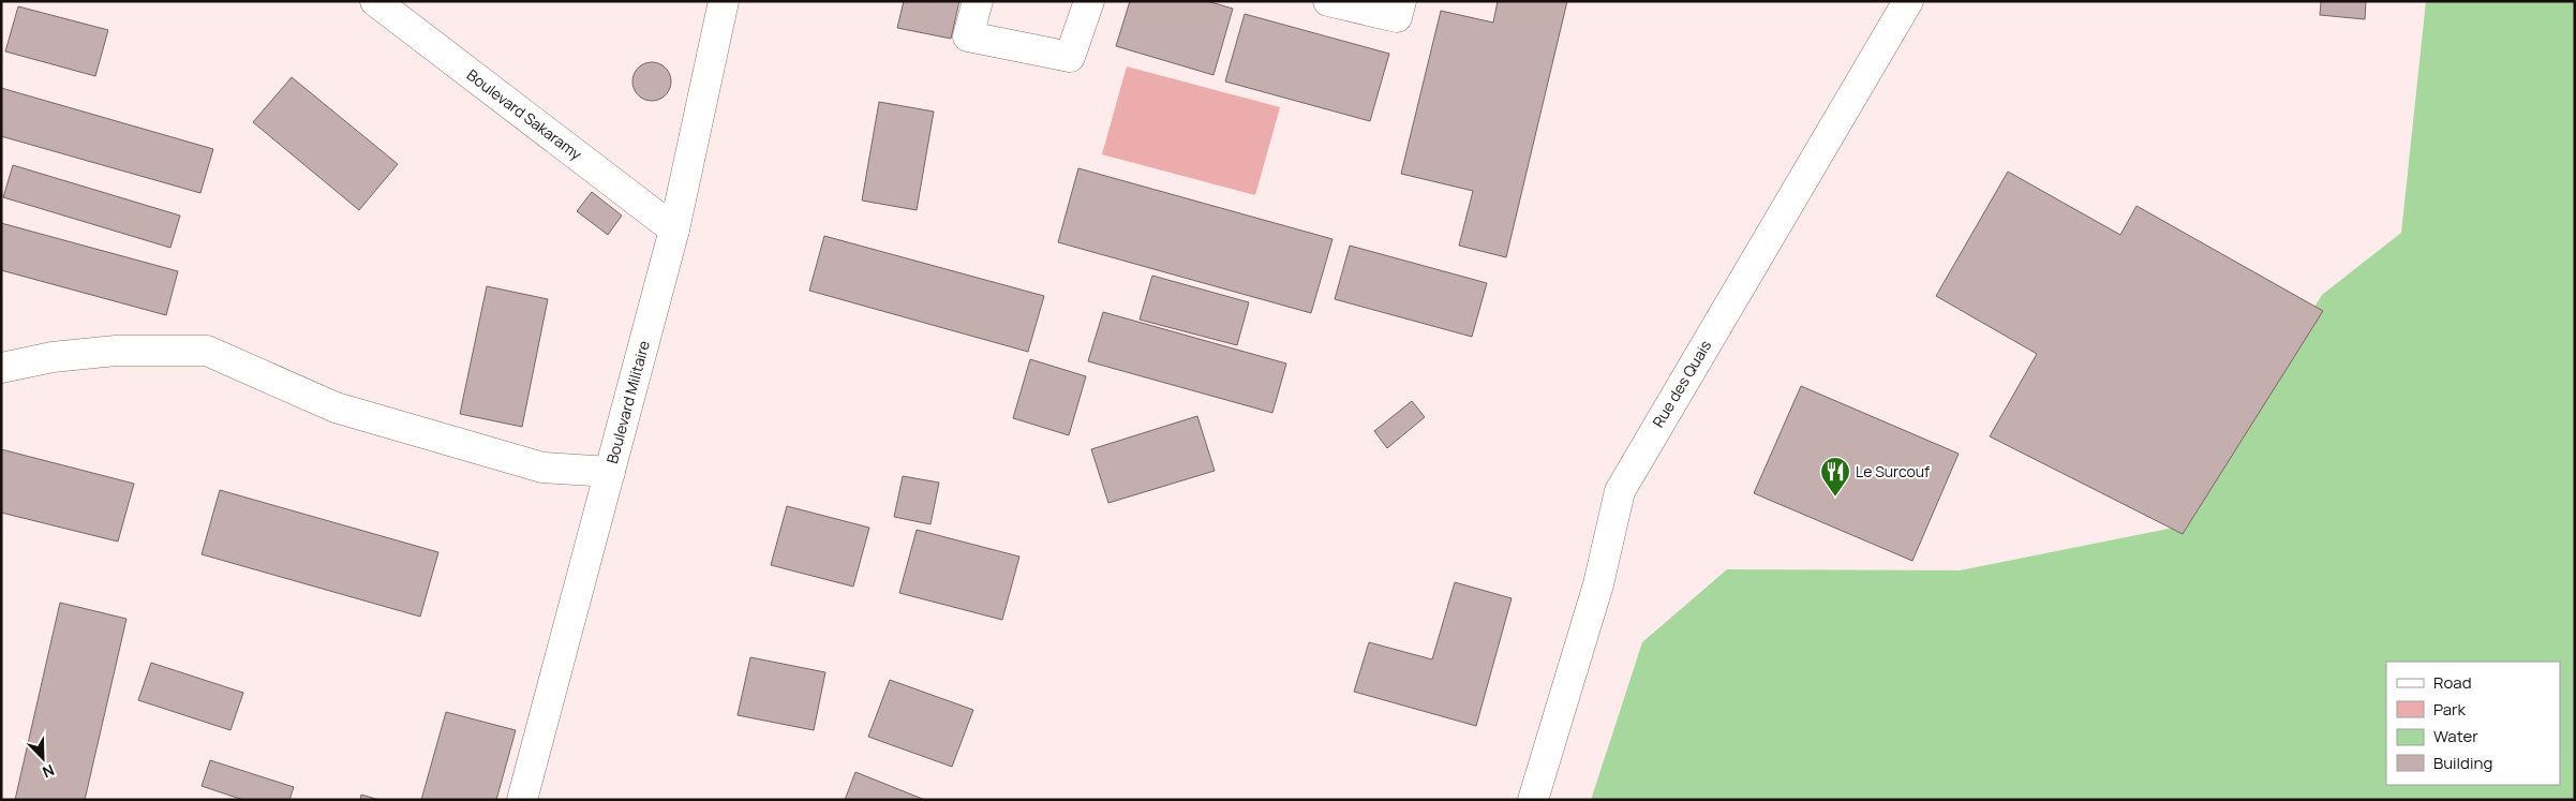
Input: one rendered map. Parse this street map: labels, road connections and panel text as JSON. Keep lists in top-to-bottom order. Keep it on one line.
{"streets":{"street":["Boulevard Sakaramy","Rue des Quais","Boulevard Militaire"]},"crossings":[["Boulevard Sakaramy","Boulevard Militaire"]],"places":{"restaurant":["Le Surcouf"]},"legend":["Road","Park","Water","Building"],"north":"bottom right"}
